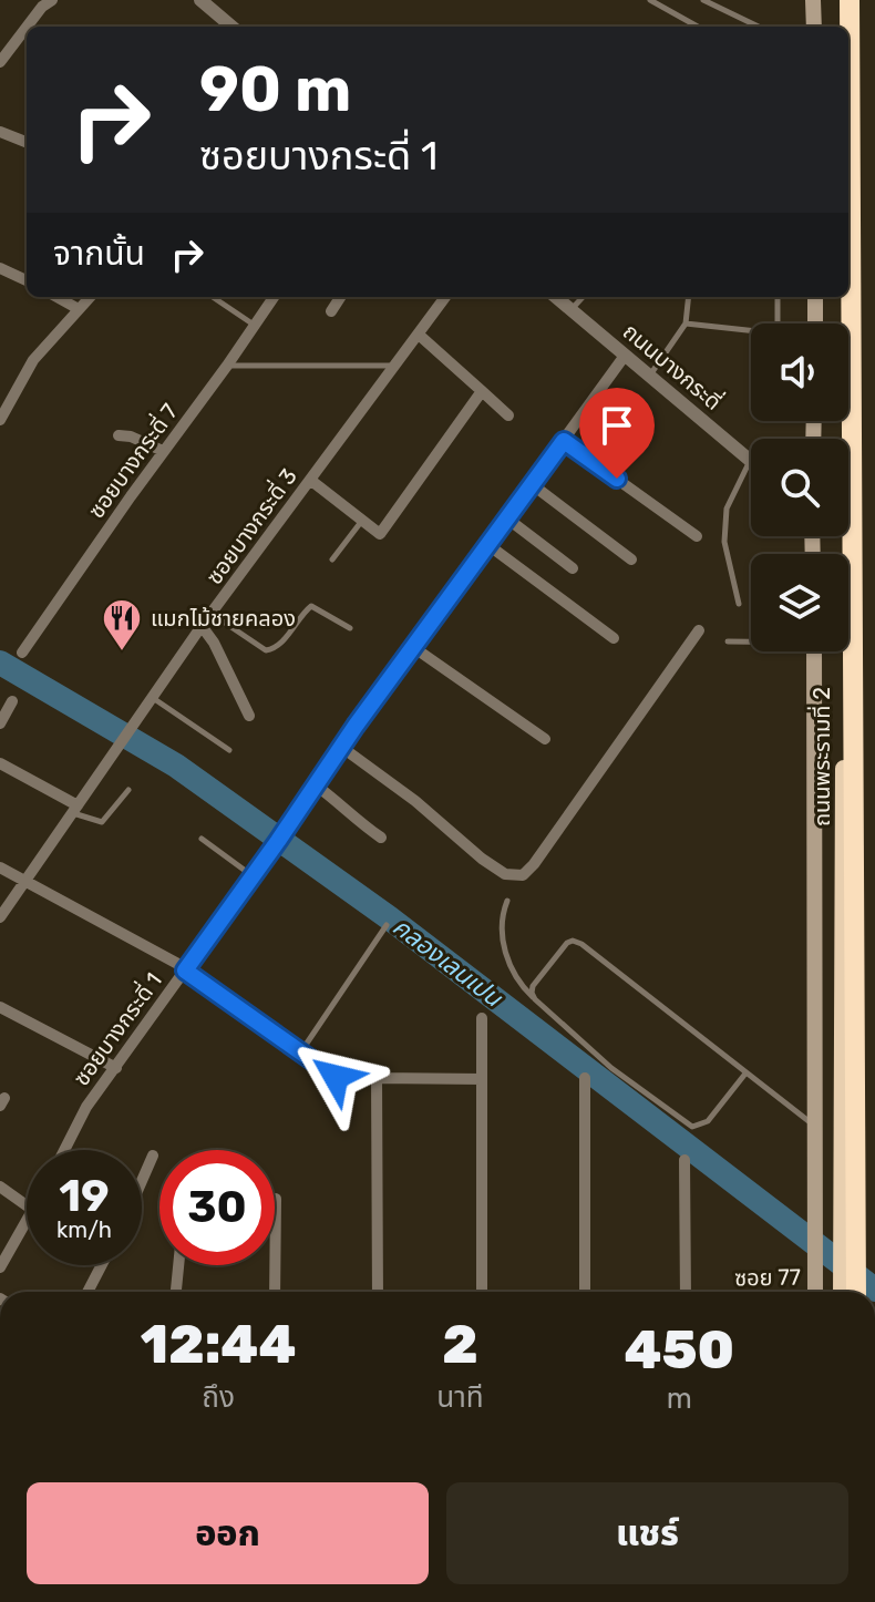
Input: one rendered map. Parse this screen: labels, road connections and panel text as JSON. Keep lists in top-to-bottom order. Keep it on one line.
{"streets":{"highway":["ถนนพระรามที่ 2"],"street":["ถนนบางกระดี่","ซอยบางกระดี่ 7","ซอยบางกระดี่ 3","ซอยบางกระดี่ 1"]},"crossings":[["ถนนบางกระดี่","ซอยบางกระดี่ 1"]],"water":["คลองเลนเปน"],"places":{"restaurant":["แมกไม้ชายคลอง"]},"page":{"turn":["90 m","ซอยบางกระดี่ 1"],"then":"จากนั้น","speed":"19 km/h","limit":"30","eta":["12:44","ถึง","2","นาที","450","m"],"buttons":["ออก","แชร์"]}}
